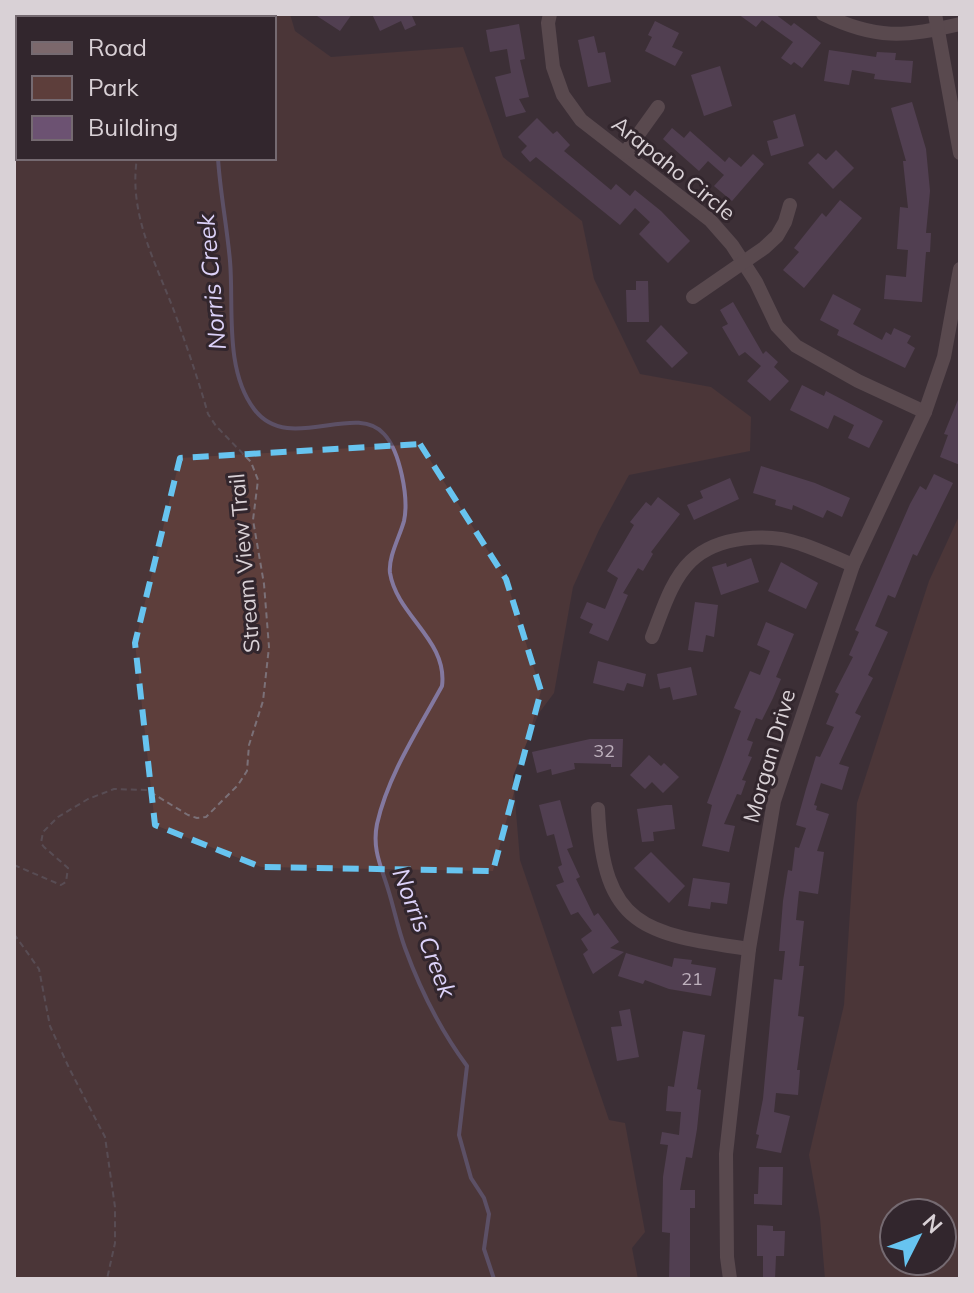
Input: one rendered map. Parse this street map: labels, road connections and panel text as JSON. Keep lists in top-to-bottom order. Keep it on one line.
{"streets":{"street":["Arapaho Circle","Morgan Drive"],"path":["Stream View Trail"]},"crossings":[["Arapaho Circle","Morgan Drive"]],"water":["Norris Creek"],"house_numbers":["32","21"],"legend":["Road","Park","Building"],"north":"top right"}
